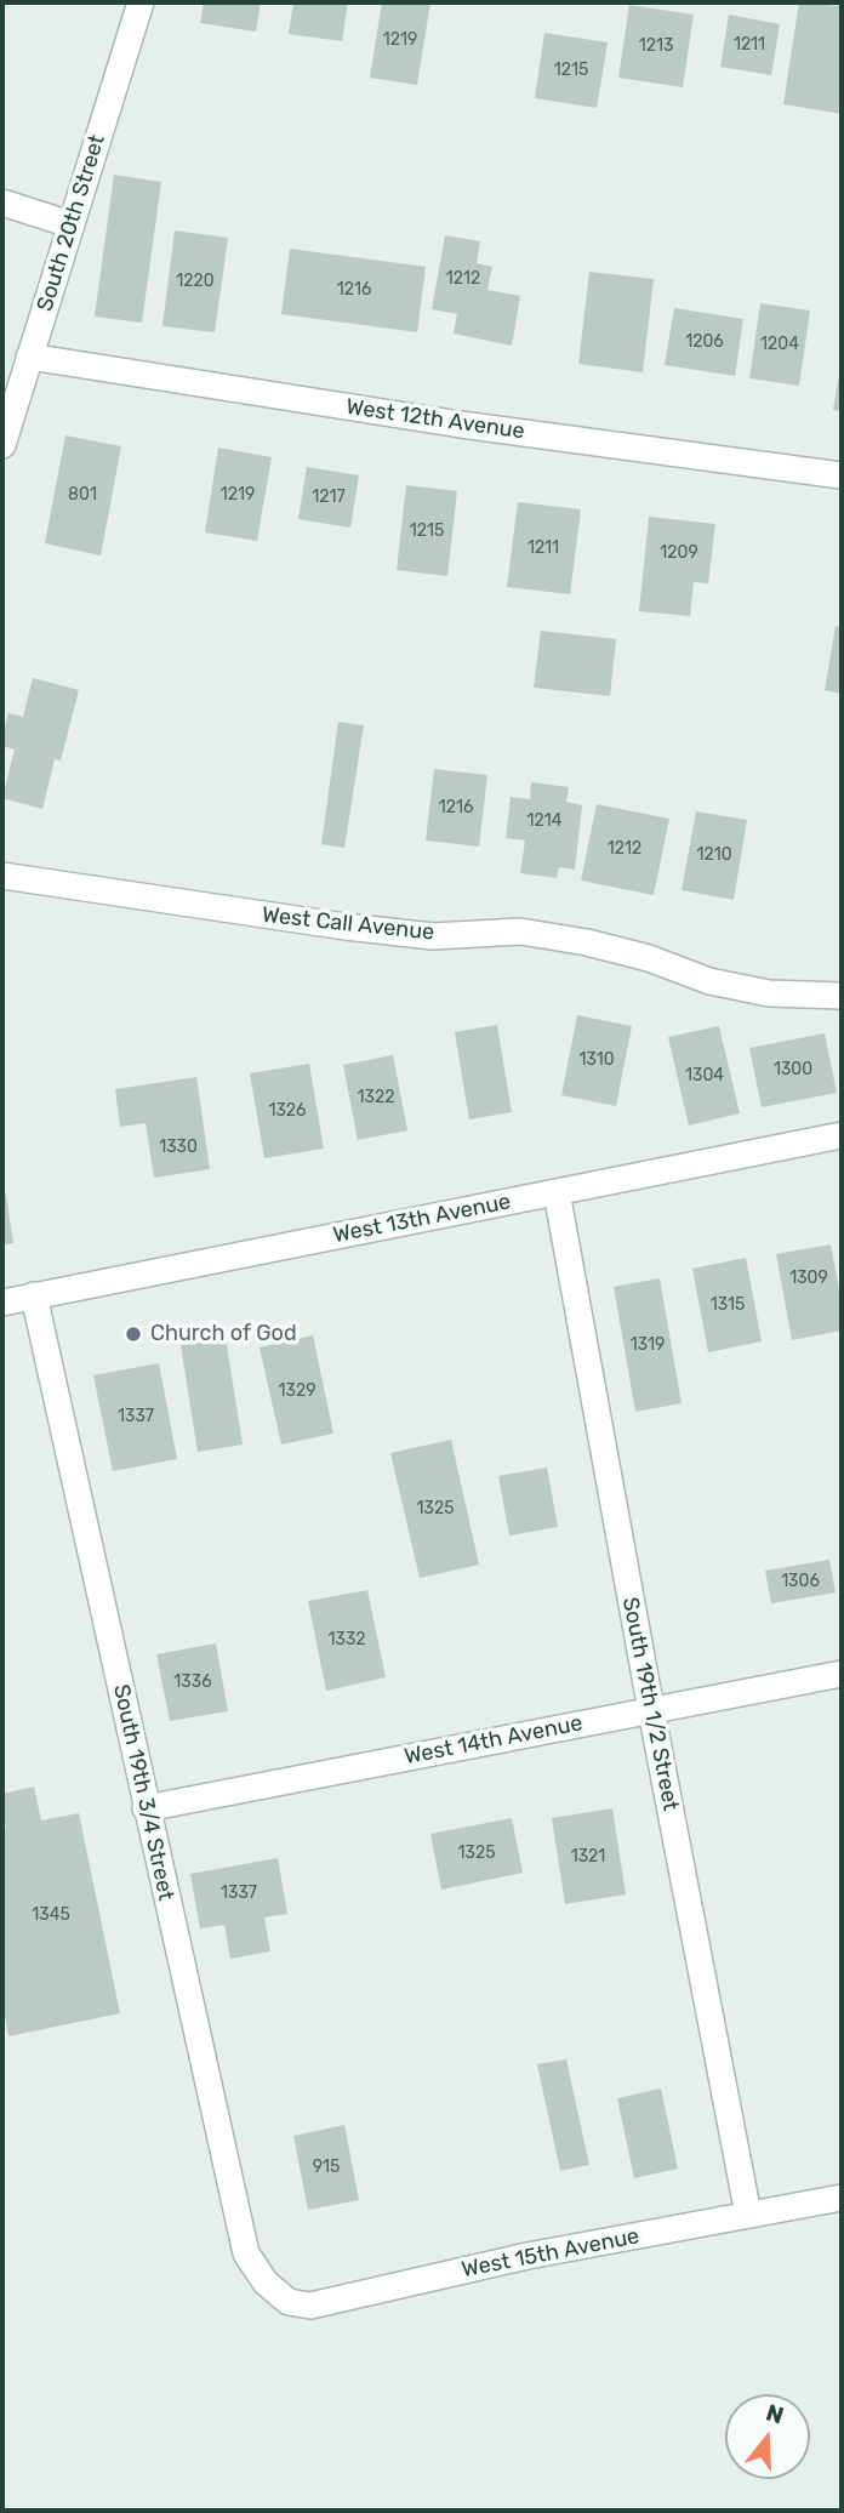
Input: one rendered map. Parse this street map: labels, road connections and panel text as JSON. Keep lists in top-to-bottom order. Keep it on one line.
{"streets":{"street":["South 20th Street","West 12th Avenue","West Call Avenue","West 13th Avenue","South 19th 1/2 Street","West 14th Avenue","South 19th 3/4 Street","West 15th Avenue"]},"crossings":[["South 20th Street","West 12th Avenue"],["West 13th Avenue","South 19th 1/2 Street"],["West 13th Avenue","South 19th 3/4 Street"],["South 19th 1/2 Street","West 14th Avenue"],["South 19th 1/2 Street","West 15th Avenue"],["West 14th Avenue","South 19th 3/4 Street"],["South 19th 3/4 Street","West 15th Avenue"]],"places":["Church of God"],"house_numbers":["1219","1211","1213","1215","1212","1220","1216","1206","1204","801","1219","1217","1215","1211","1209","1216","1214","1212","1210","1310","1300","1304","1322","1326","1330","1309","1315","1319","1329","1337","1325","1306","1332","1336","1325","1321","1337","1345","915"],"north":"top"}
